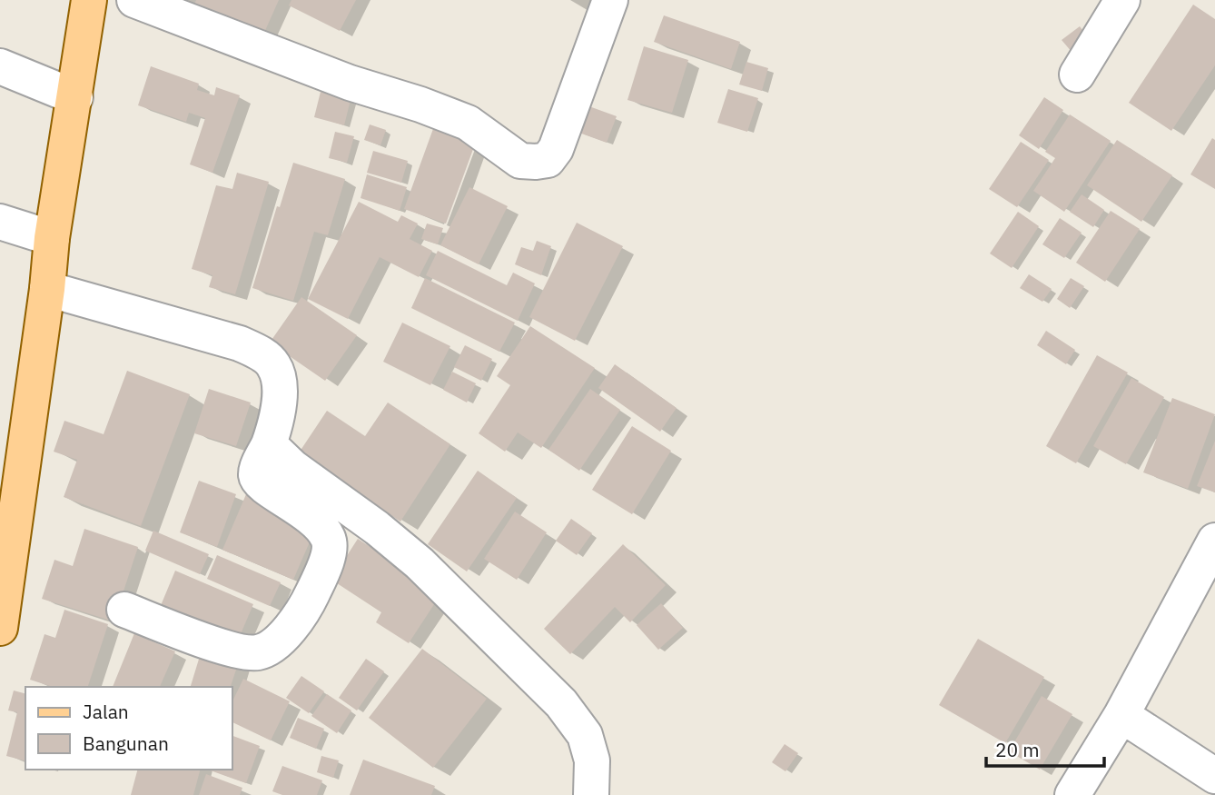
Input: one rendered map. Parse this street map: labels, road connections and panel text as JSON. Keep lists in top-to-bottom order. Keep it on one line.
{"legend":["Jalan","Bangunan"],"scale_bar":"20 m"}
